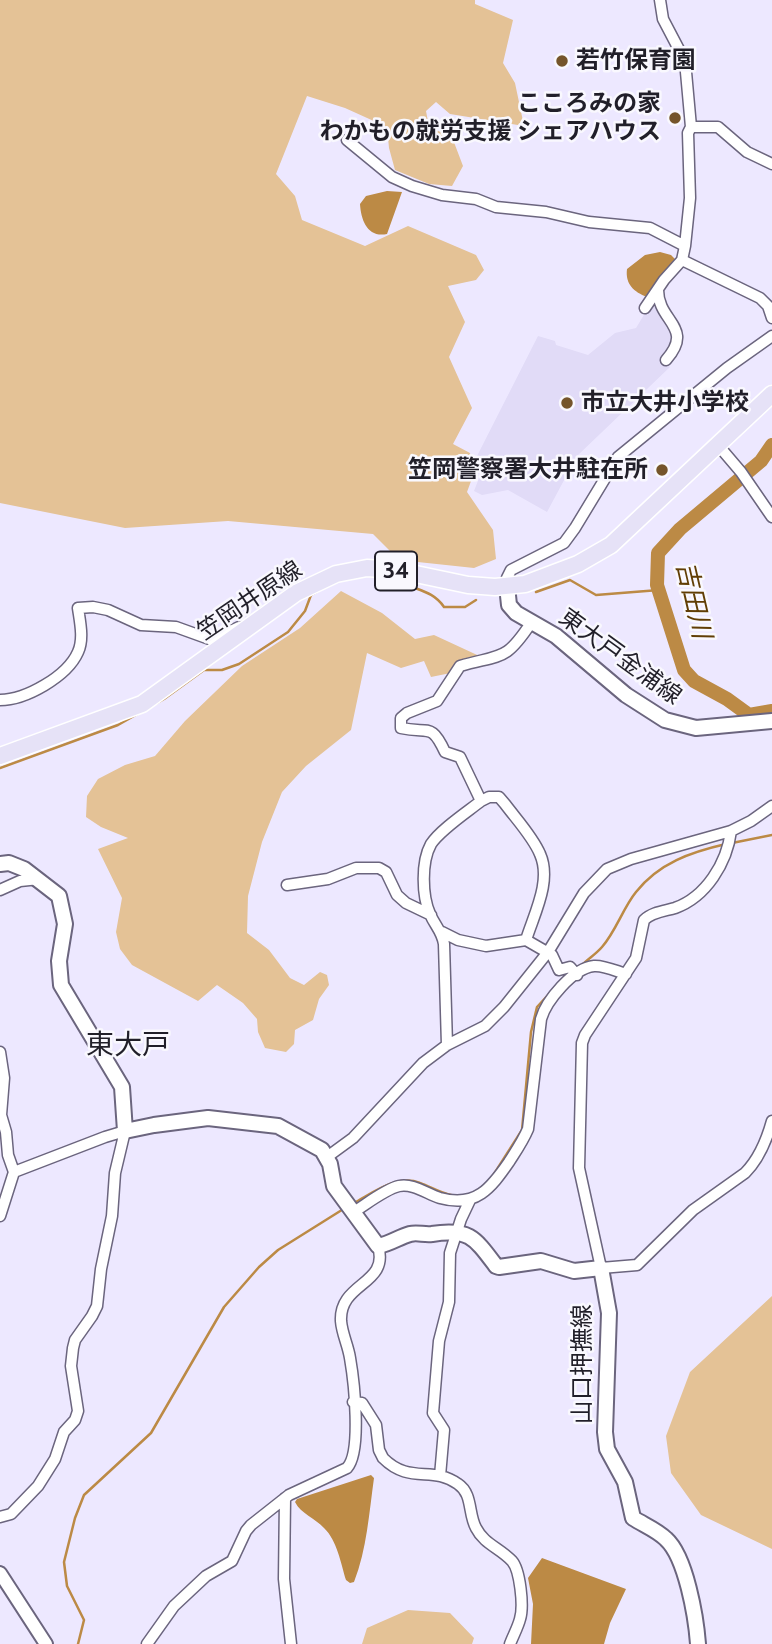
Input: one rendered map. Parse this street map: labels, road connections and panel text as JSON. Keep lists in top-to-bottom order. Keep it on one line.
{"streets":{"main road":["34","笠岡井原線","東大戸金浦線","山口押撫線"]},"crossings":[["笠岡井原線","東大戸金浦線"]],"districts":["東大戸"],"water":["吉田川"],"places":["若竹保育園","こころみの家 わかもの就労支援 シェアハウス","市立大井小学校","笠岡警察署大井駐在所"]}
